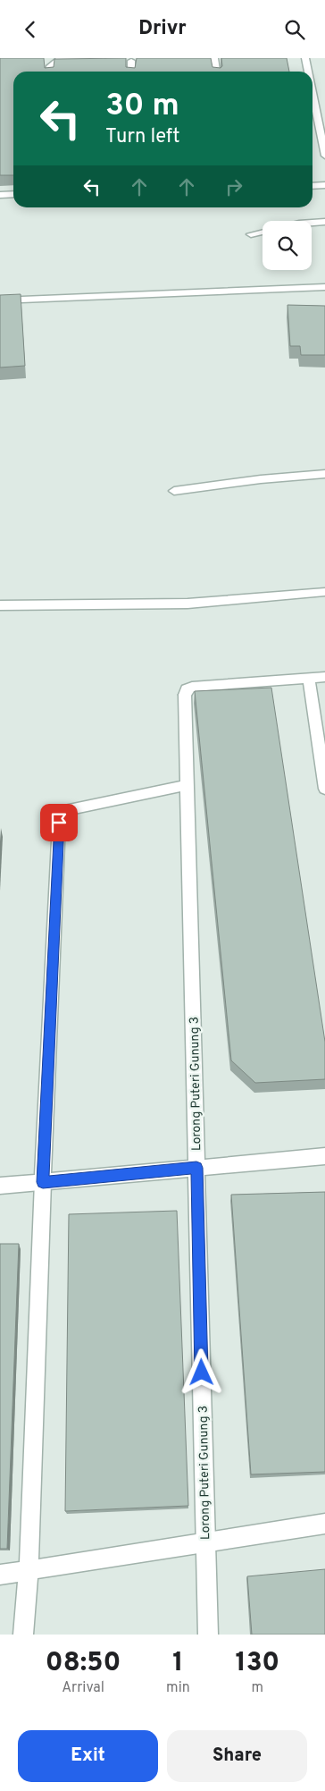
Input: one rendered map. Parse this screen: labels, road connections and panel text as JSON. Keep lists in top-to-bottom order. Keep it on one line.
{"streets":{"street":["Lorong Puteri Gunung 3"]},"page":{"header":"Drivr","turn":["30 m","Turn left"],"eta":["08:50","Arrival","1","min","130","m"],"buttons":["Exit","Share"]}}
